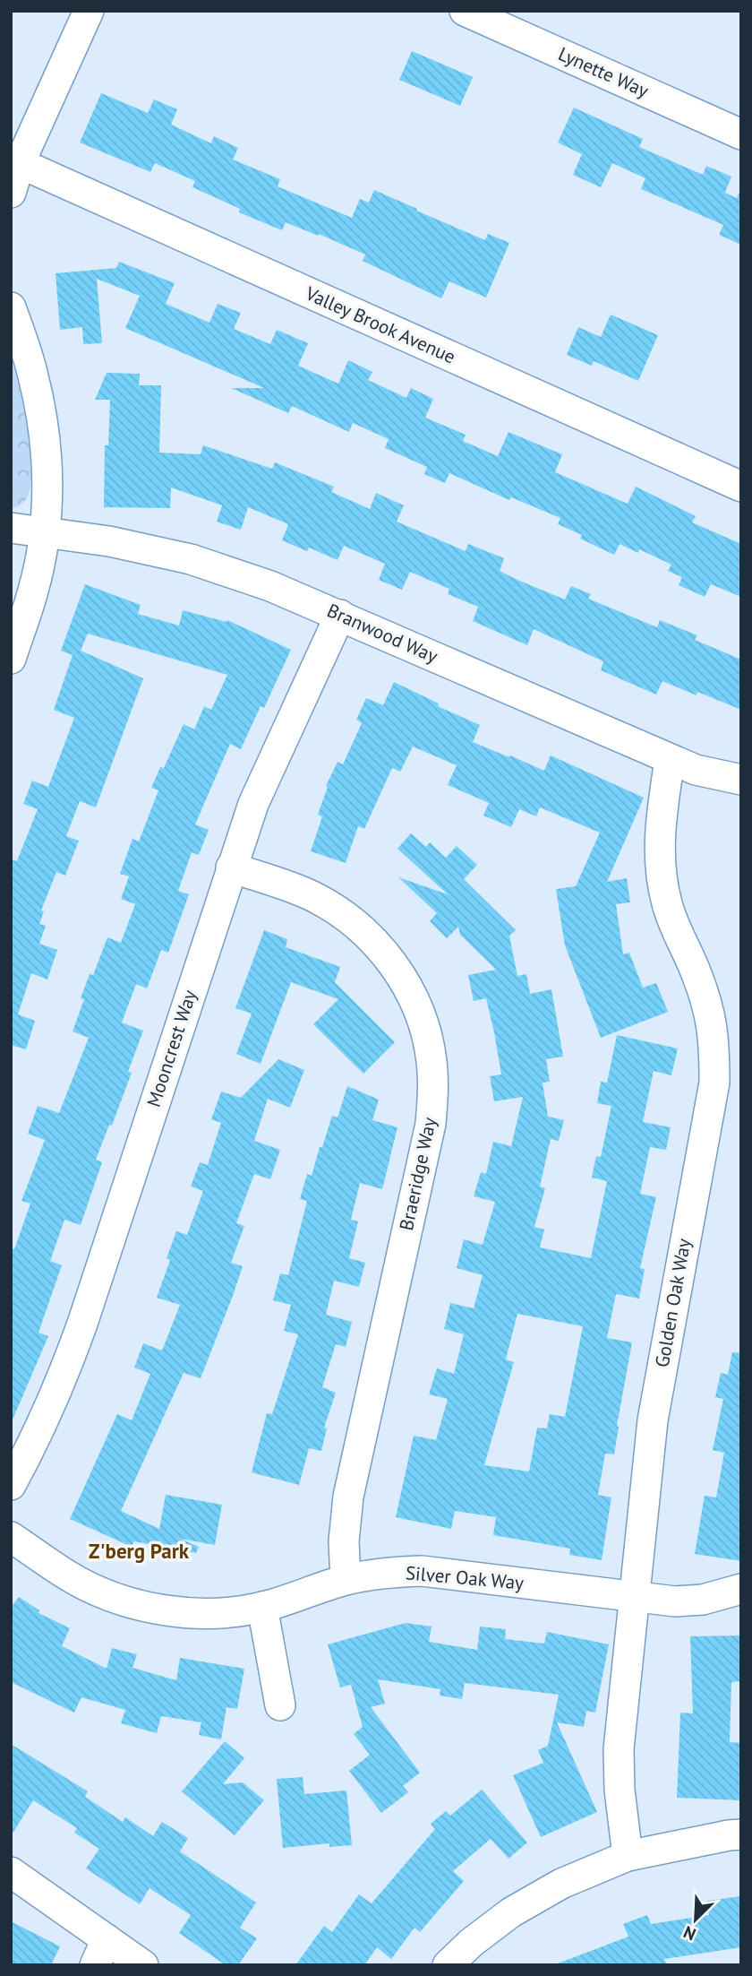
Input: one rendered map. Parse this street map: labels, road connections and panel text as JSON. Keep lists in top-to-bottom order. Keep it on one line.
{"streets":{"street":["Lynette Way","Valley Brook Avenue","Branwood Way","Mooncrest Way","Braeridge Way","Golden Oak Way","Silver Oak Way"]},"crossings":[["Branwood Way","Mooncrest Way"],["Branwood Way","Golden Oak Way"],["Mooncrest Way","Braeridge Way"],["Braeridge Way","Silver Oak Way"],["Golden Oak Way","Silver Oak Way"]],"districts":["Z'berg Park"],"north":"bottom left"}
